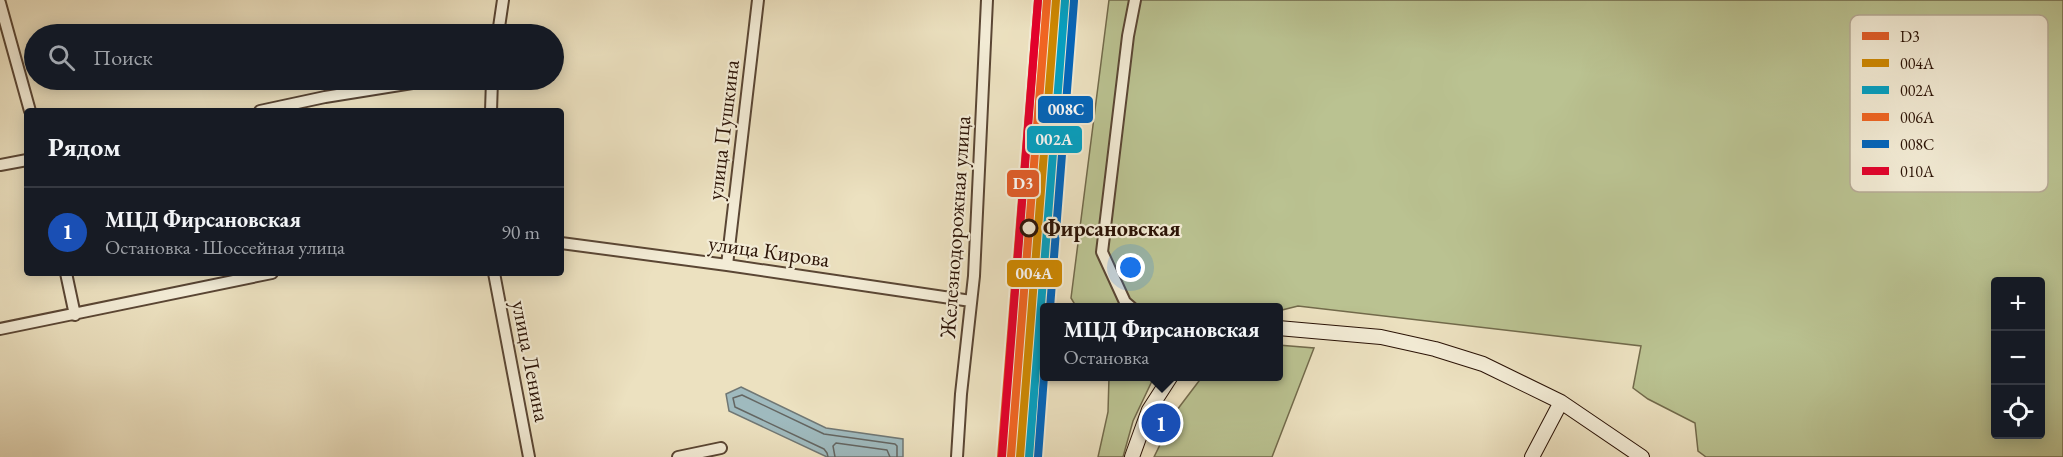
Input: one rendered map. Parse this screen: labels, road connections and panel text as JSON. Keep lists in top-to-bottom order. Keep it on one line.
{"streets":{"street":["улица Пушкина","Железнодорожная улица","улица Кирова","улица Ленина"]},"crossings":[["улица Пушкина","улица Кирова"],["Железнодорожная улица","улица Кирова"]],"places":["Фирсановская"],"lines":["transit line D3","transit line 004А","transit line 006А","transit line 010А","transit line 002А","transit line 008С"],"legend":["D3","004А","002А","006А","008С","010А"],"page":{"search":"Поиск","heading":"Рядом","list":[{"mark":"1","name":"МЦД Фирсановская","note":"Остановка · Шоссейная улица","value":"90 m"}],"map_buttons":["+","−"],"popup":["МЦД Фирсановская","Остановка"],"pins":"1"}}
